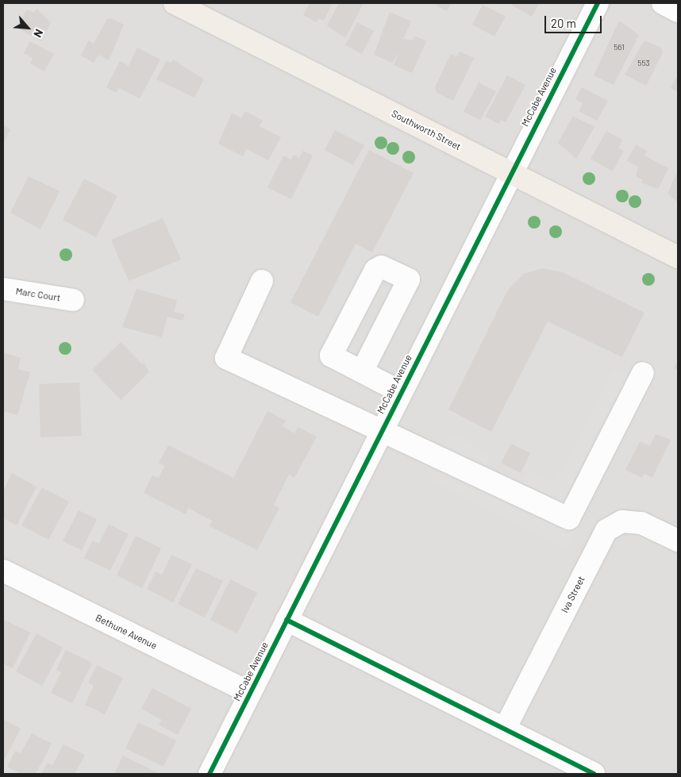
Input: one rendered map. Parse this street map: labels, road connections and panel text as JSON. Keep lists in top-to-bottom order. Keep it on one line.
{"streets":{"main road":["Southworth Street"],"street":["McCabe Avenue","Marc Court","Iva Street","Bethune Avenue"]},"crossings":[["McCabe Avenue","Southworth Street"],["McCabe Avenue","Bethune Avenue"]],"house_numbers":["561","553"],"scale_bar":"20 m","north":"bottom right"}
